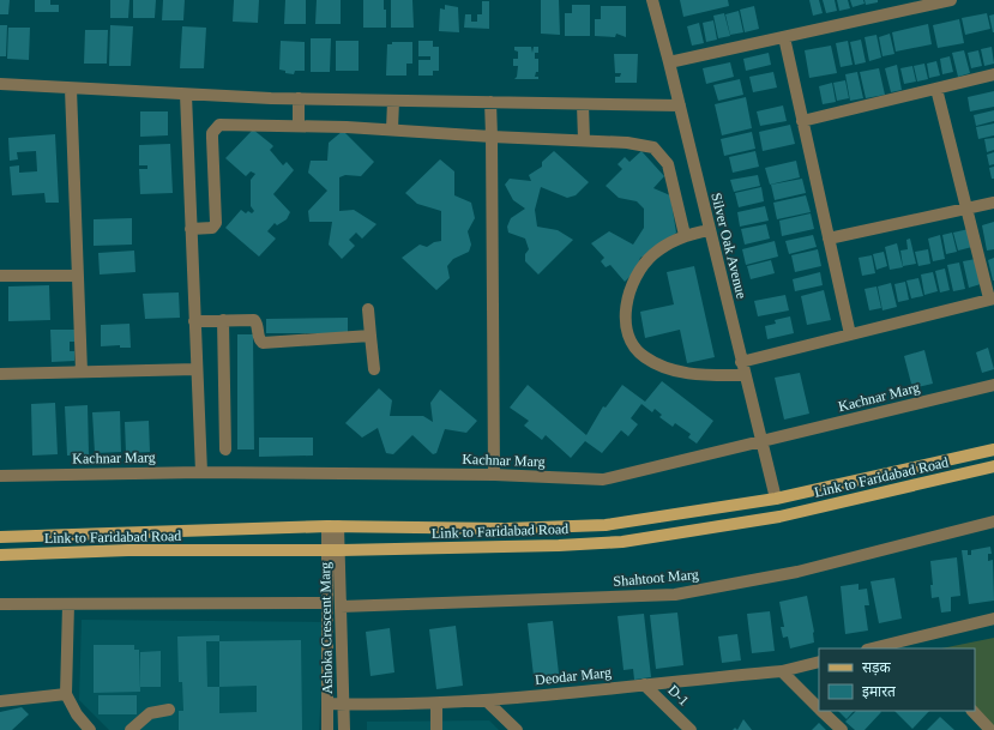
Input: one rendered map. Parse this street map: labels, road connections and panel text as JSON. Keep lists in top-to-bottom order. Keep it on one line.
{"streets":{"main road":["Link to Faridabad Road"],"street":["Silver Oak Avenue","Kachnar Marg","Shahtoot Marg","Ashoka Crescent Marg","Deodar Marg","D-1"]},"crossings":[["Silver Oak Avenue","Kachnar Marg"],["Silver Oak Avenue","Link to Faridabad Road"],["Link to Faridabad Road","Ashoka Crescent Marg"],["Shahtoot Marg","Ashoka Crescent Marg"],["Ashoka Crescent Marg","Deodar Marg"],["Deodar Marg","D-1"]],"legend":["सड़क","इमारत"]}
